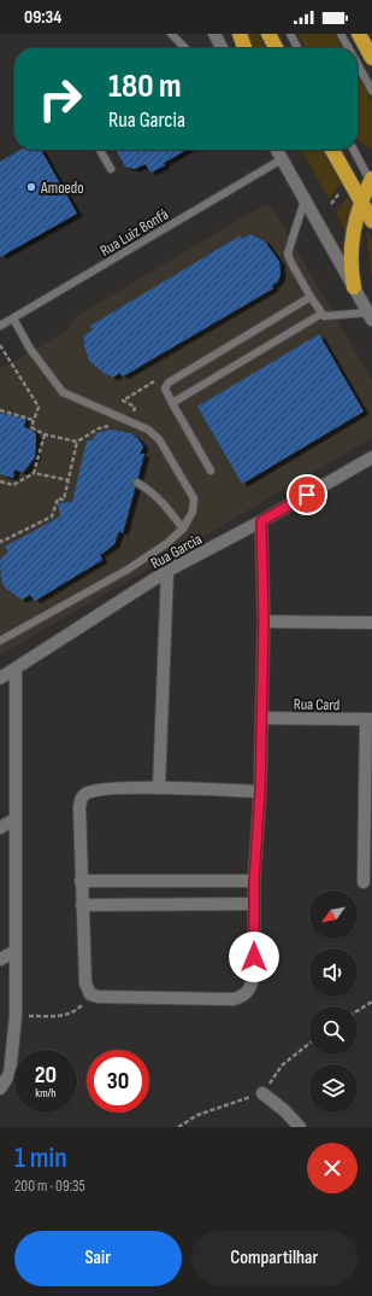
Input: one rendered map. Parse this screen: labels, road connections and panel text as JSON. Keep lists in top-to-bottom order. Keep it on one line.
{"streets":{"street":["Rua Garcia","Rua Card"],"lane":["Rua Luiz Bonfá"]},"places":["Amoedo"],"north":"bottom left","page":{"status":"09:34","turn":["180 m","Rua Garcia"],"speed":"20 km/h","limit":"30","heading":["1 min","200 m · 09:35"],"buttons":["Sair","Compartilhar"]}}
